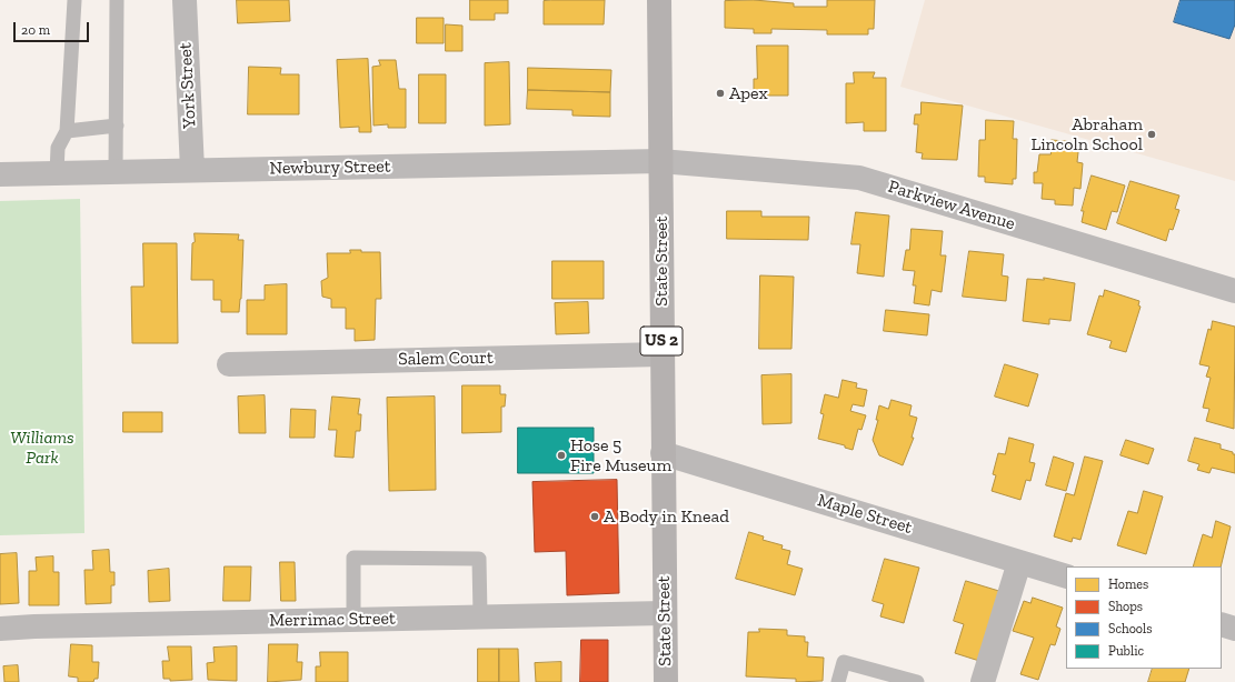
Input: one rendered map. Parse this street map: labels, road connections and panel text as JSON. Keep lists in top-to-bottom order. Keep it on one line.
{"streets":{"main road":["State Street","US 2"],"street":["York Street","Newbury Street","Parkview Avenue","Salem Court","Maple Street","Merrimac Street"]},"crossings":[["York Street","Newbury Street"],["Newbury Street","Parkview Avenue"],["Newbury Street","State Street"],["Parkview Avenue","State Street"],["State Street","Salem Court"],["State Street","Maple Street"],["State Street","Merrimac Street"]],"parks":["Williams Park"],"places":["Apex","Abraham Lincoln School","Hose 5 Fire Museum","A Body in Knead"],"legend":["Homes","Shops","Schools","Public"],"scale_bar":"20 m"}
